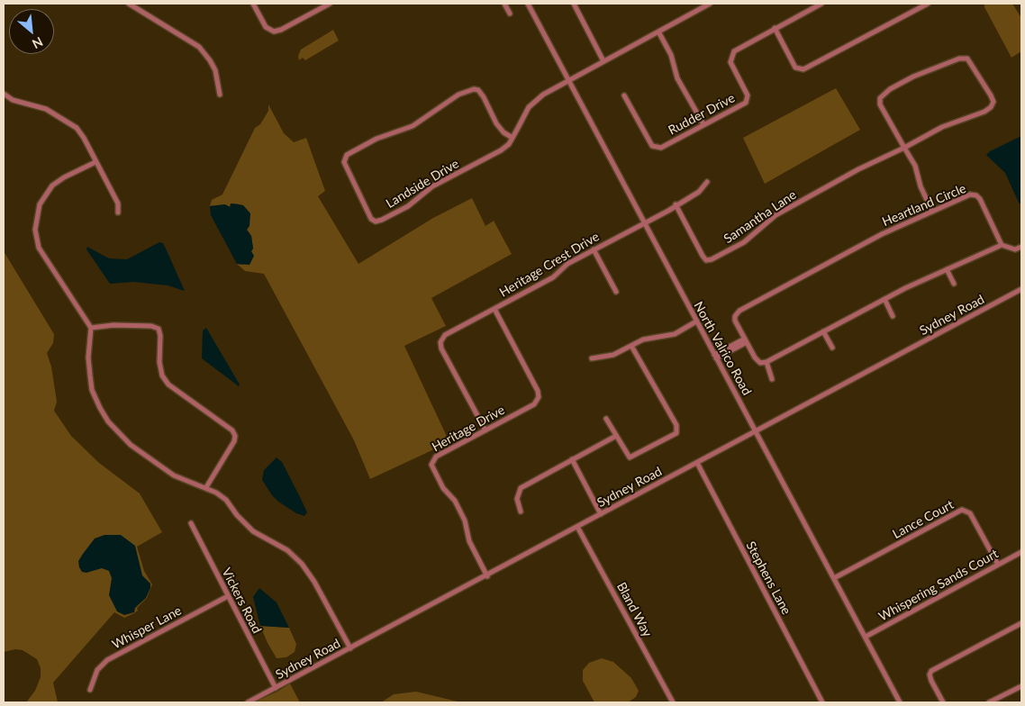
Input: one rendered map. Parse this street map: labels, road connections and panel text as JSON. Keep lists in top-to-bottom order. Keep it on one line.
{"streets":{"street":["Rudder Drive","Landside Drive","Heartland Circle","Samantha Lane","Heritage Crest Drive","Sydney Road","North Valrico Road","Heritage Drive","Lance Court","Stephens Lane","Whispering Sands Court","Vickers Road","Bland Way","Whisper Lane"]},"crossings":[["Landside Drive","North Valrico Road"],["Heartland Circle","Samantha Lane"],["Samantha Lane","Heritage Crest Drive"],["Heritage Crest Drive","North Valrico Road"],["Heritage Crest Drive","Heritage Drive"],["Sydney Road","North Valrico Road"],["Sydney Road","Heritage Drive"],["Sydney Road","Stephens Lane"],["Sydney Road","Vickers Road"],["Sydney Road","Bland Way"],["North Valrico Road","Lance Court"],["North Valrico Road","Whispering Sands Court"],["Lance Court","Whispering Sands Court"],["Vickers Road","Whisper Lane"]],"north":"bottom right"}
